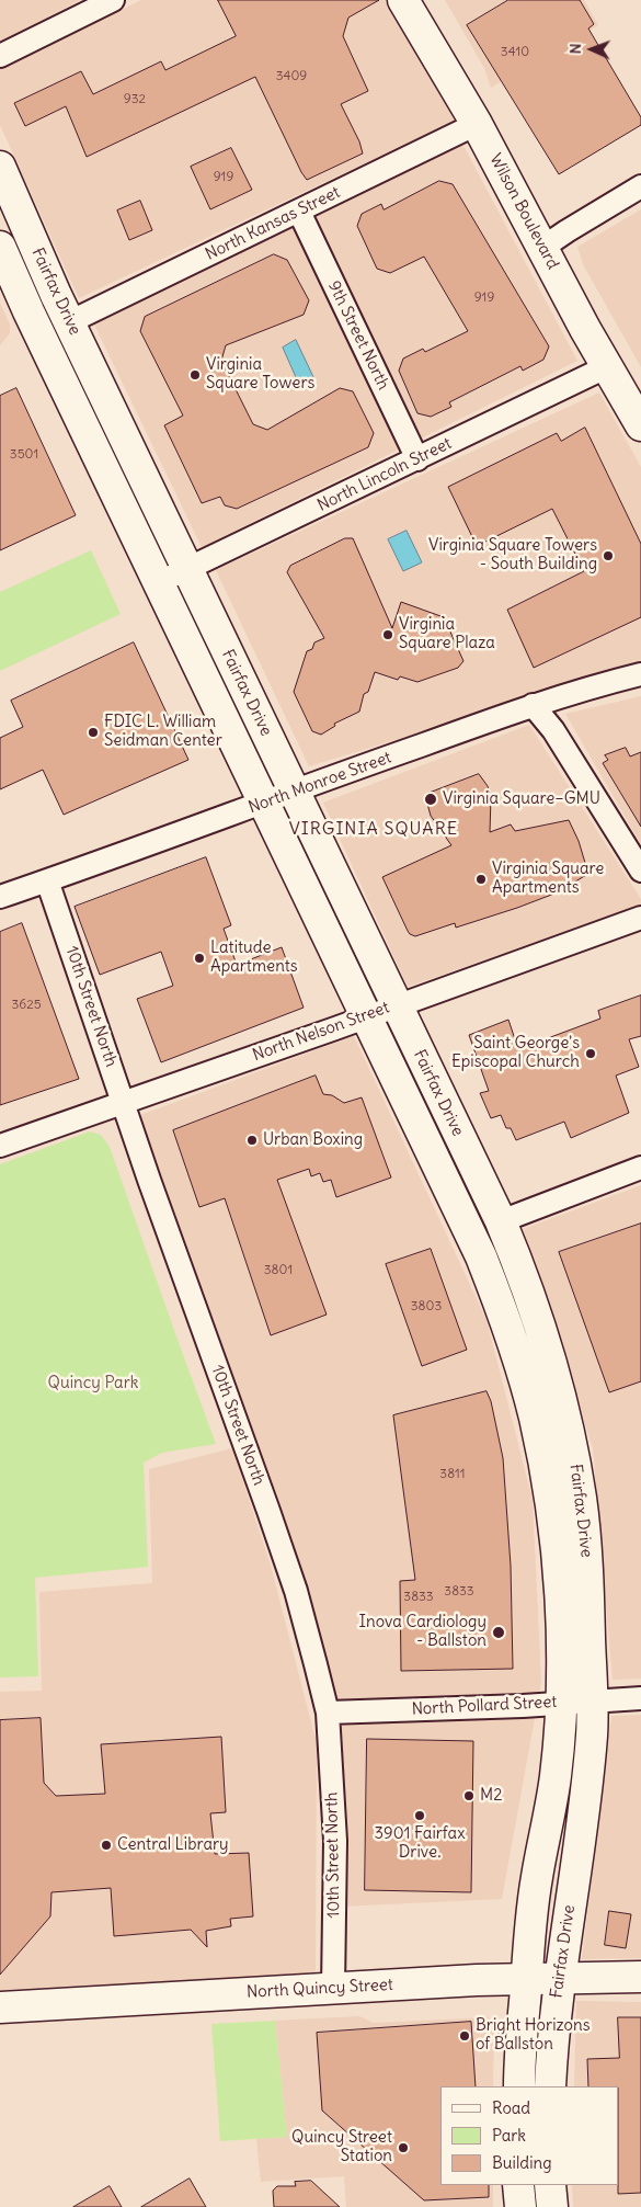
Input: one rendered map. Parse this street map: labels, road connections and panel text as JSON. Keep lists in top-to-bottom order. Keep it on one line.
{"streets":{"main road":["Wilson Boulevard","Fairfax Drive","North Quincy Street"],"street":["North Kansas Street","9th Street North","North Lincoln Street","North Monroe Street","10th Street North","North Nelson Street","North Pollard Street"]},"crossings":[["Wilson Boulevard","North Kansas Street"],["Wilson Boulevard","North Lincoln Street"],["North Kansas Street","Fairfax Drive"],["North Kansas Street","9th Street North"],["Fairfax Drive","North Lincoln Street"],["Fairfax Drive","North Monroe Street"],["Fairfax Drive","North Nelson Street"],["Fairfax Drive","North Pollard Street"],["Fairfax Drive","North Quincy Street"],["9th Street North","North Lincoln Street"],["North Monroe Street","10th Street North"],["10th Street North","North Nelson Street"],["10th Street North","North Pollard Street"],["10th Street North","North Quincy Street"]],"districts":["VIRGINIA SQUARE"],"parks":["Quincy Park"],"places":["Virginia Square Towers","Virginia Square Towers - South Building","Virginia Square Plaza","FDIC L. William Seidman Center","Virginia Square–GMU","Virginia Square Apartments","Latitude Apartments","Saint George's Episcopal Church","Urban Boxing","Inova Cardiology - Ballston","M2","3901 Fairfax Drive.","Central Library","Bright Horizons of Ballston","Quincy Street Station"],"house_numbers":["3410","3409","932","919","919","3501","3625","3801","3803","3811","3833","3833"],"legend":["Road","Park","Building"],"north":"left"}
